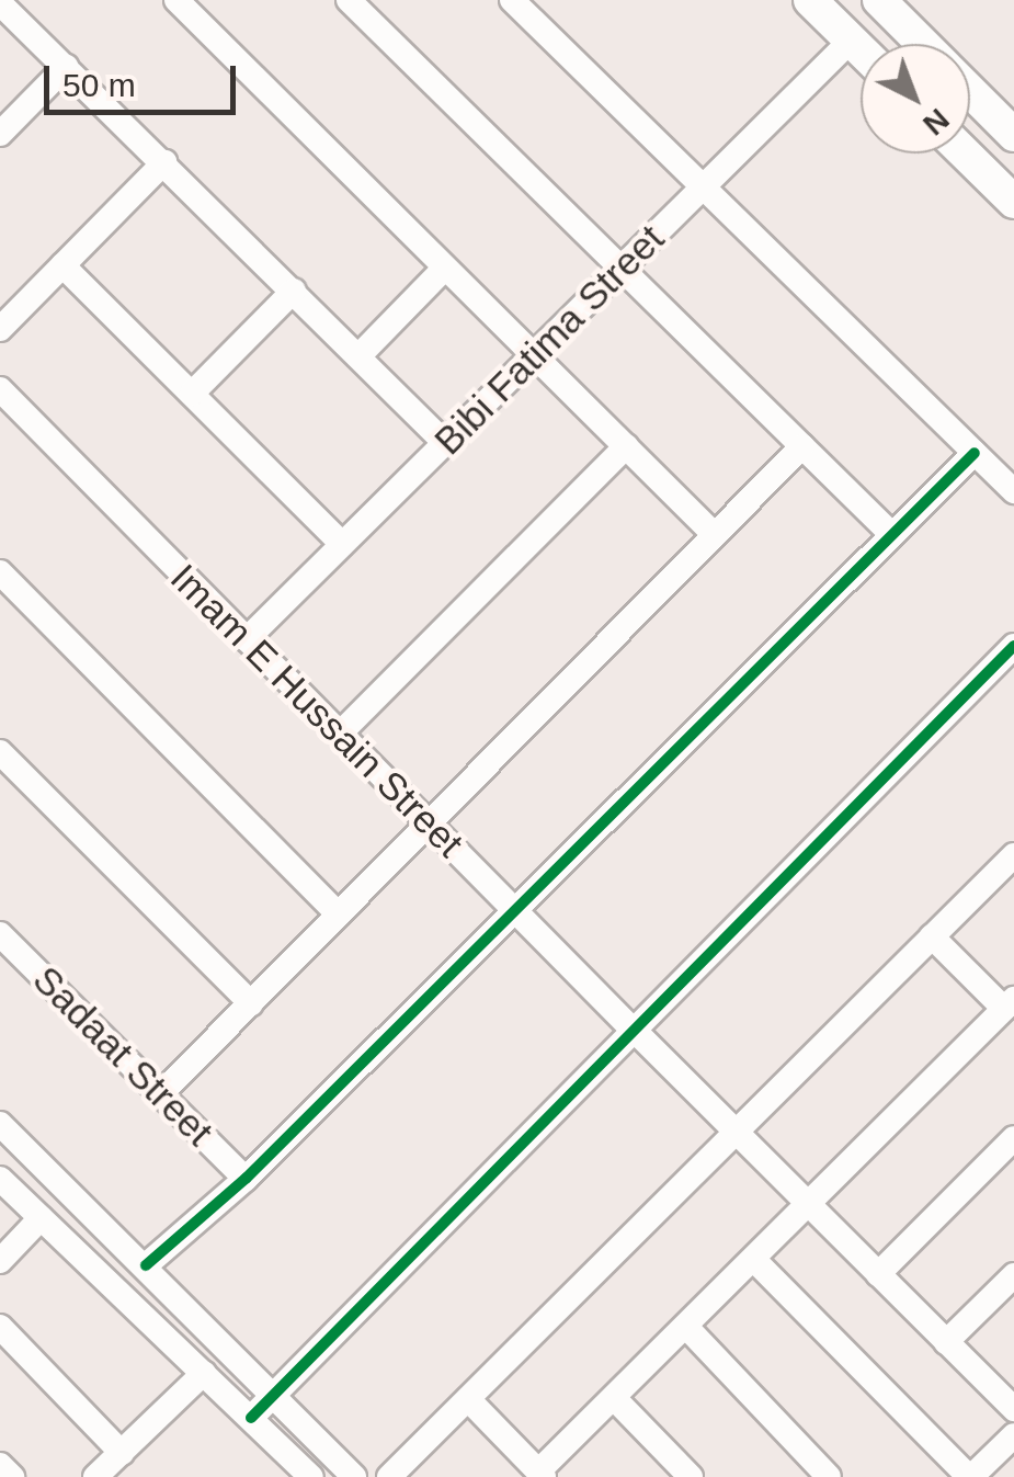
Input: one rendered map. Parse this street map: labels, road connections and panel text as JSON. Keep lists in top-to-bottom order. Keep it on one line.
{"streets":{"street":["Bibi Fatima Street","Imam E Hussain Street","Sadaat Street"]},"crossings":[["Bibi Fatima Street","Imam E Hussain Street"]],"scale_bar":"50 m","north":"bottom right"}
